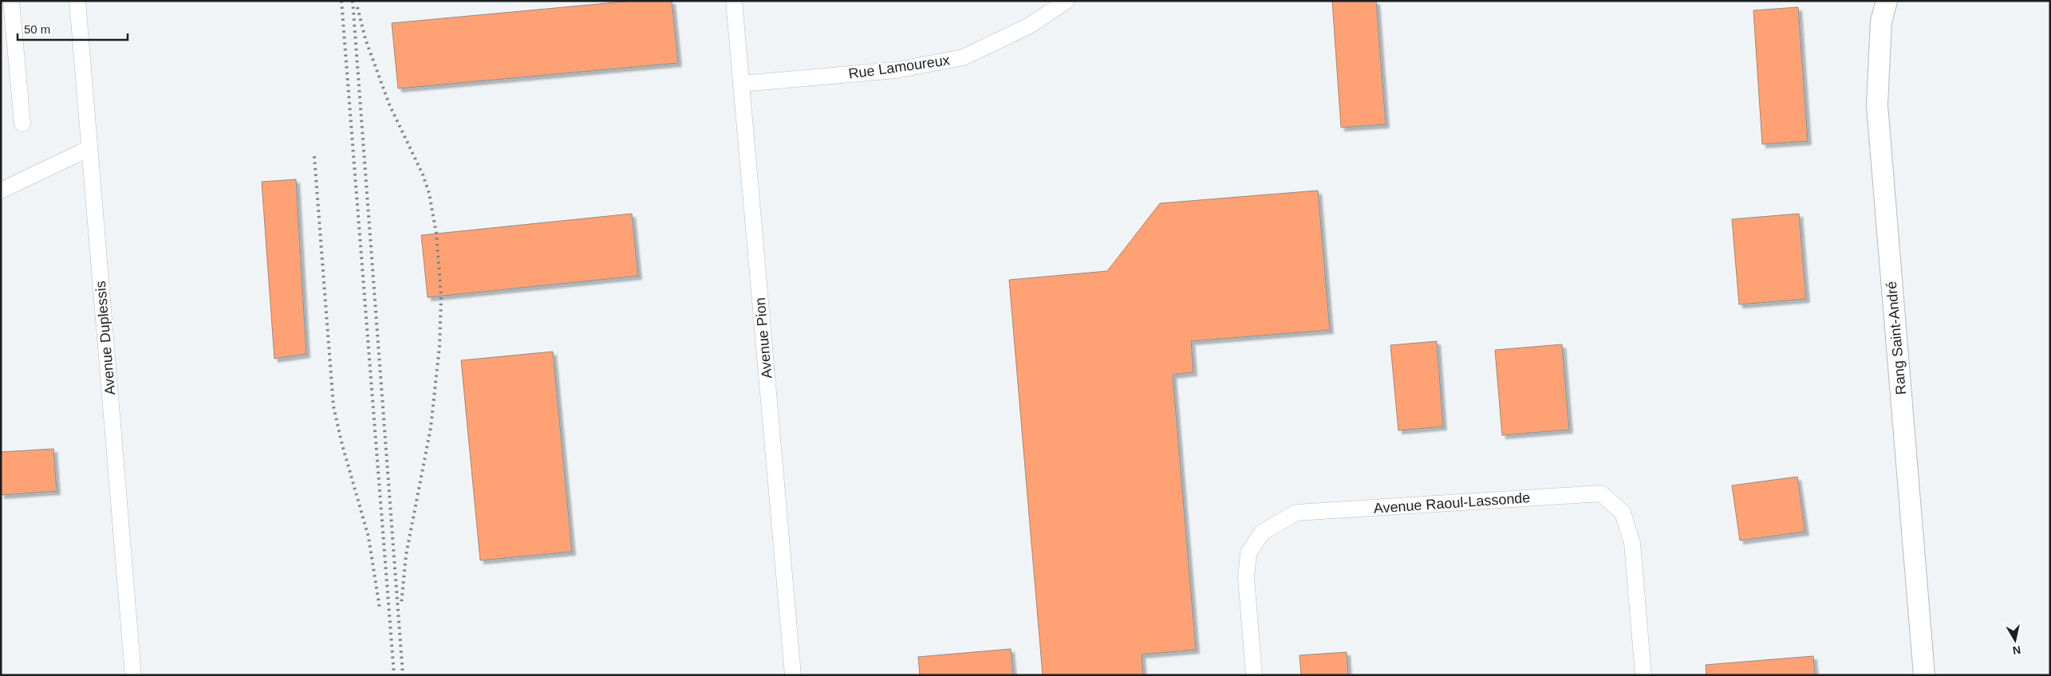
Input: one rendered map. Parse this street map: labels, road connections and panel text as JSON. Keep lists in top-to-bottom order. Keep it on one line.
{"streets":{"main road":["Rang Saint-André"],"street":["Rue Lamoureux","Avenue Duplessis","Avenue Pion","Avenue Raoul-Lassonde"]},"crossings":[["Rue Lamoureux","Avenue Pion"]],"scale_bar":"50 m","north":"bottom"}
